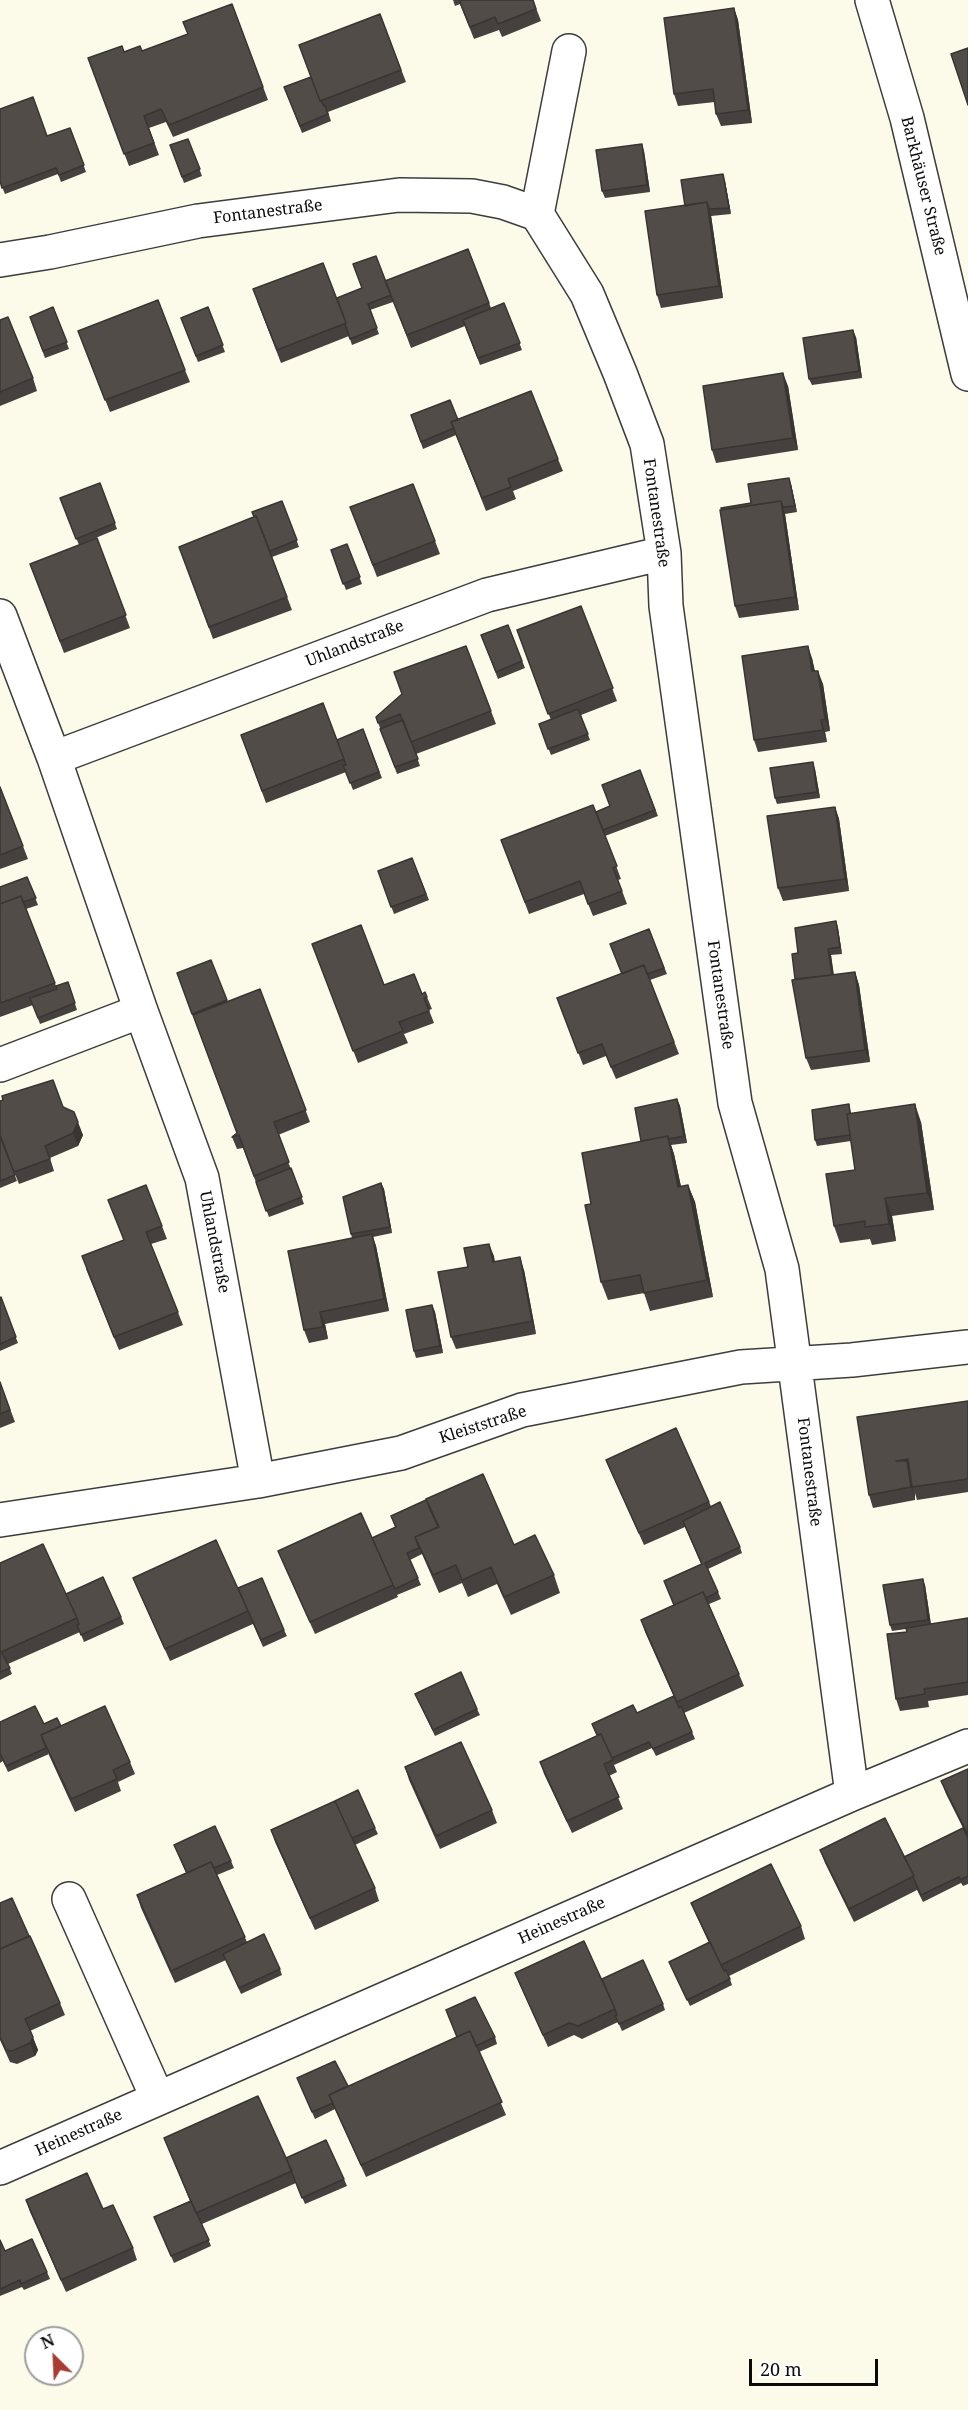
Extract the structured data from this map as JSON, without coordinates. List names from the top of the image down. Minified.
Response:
{"streets":{"street":["Barkhäuser Straße","Fontanestraße","Uhlandstraße","Kleiststraße","Heinestraße"]},"crossings":[["Fontanestraße","Uhlandstraße"],["Fontanestraße","Kleiststraße"],["Fontanestraße","Heinestraße"],["Uhlandstraße","Kleiststraße"]],"scale_bar":"20 m","north":"top left"}
